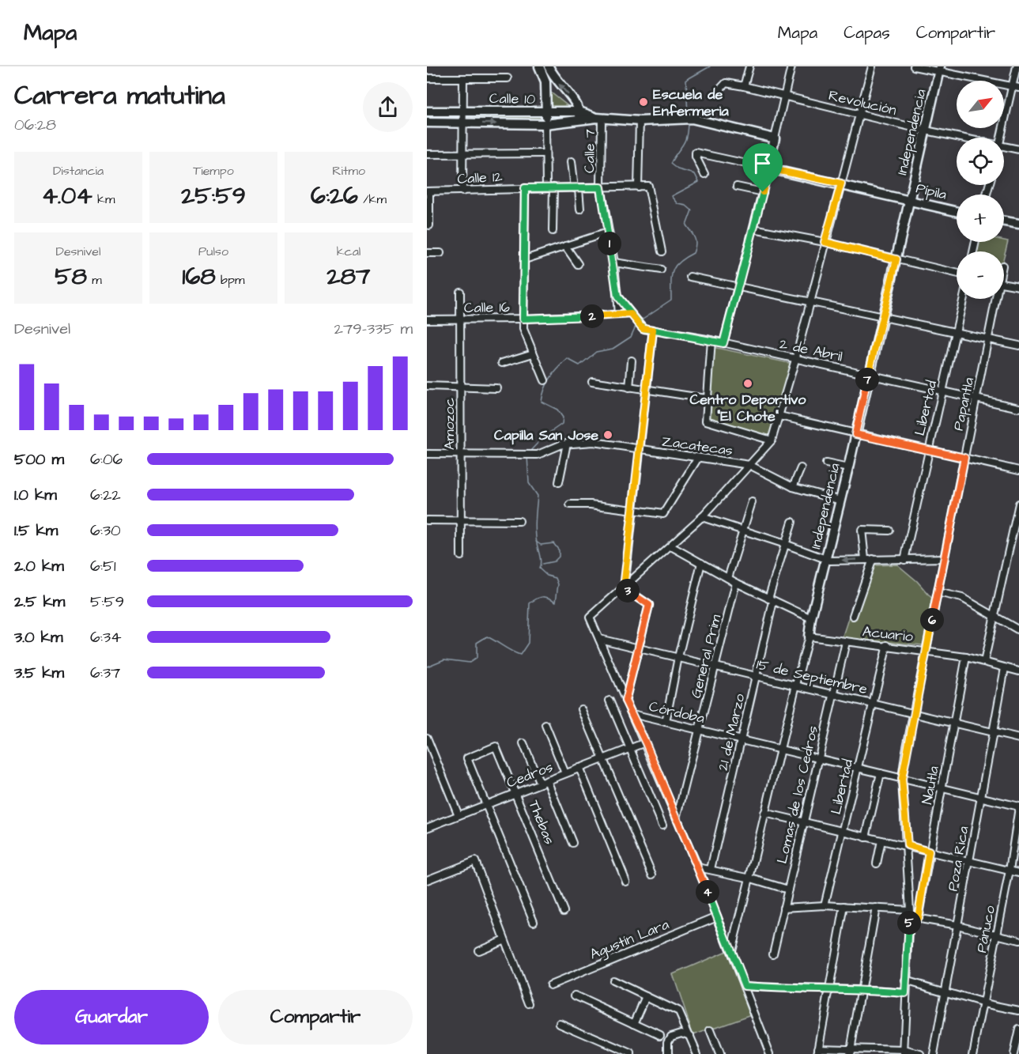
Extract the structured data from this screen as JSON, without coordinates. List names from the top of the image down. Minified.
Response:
{"streets":{"main road":["Calle 10","Independencia","Pípila"],"street":["Revolución","Calle 7","Calle 12","Calle 16","2 de Abril","Papantla","Libertad","Amozoc","Zacatecas","Acuario","General Prim","15 de Septiembre","Córdoba","21 de Marzo","Cedros","Nautla","Lomas de los Cedros","Thebas","Poza Rica","Pánuco","Agustín Lara"]},"crossings":[["Calle 10","Calle 7"],["Revolución","Independencia"],["Independencia","Pípila"],["Independencia","2 de Abril"],["Independencia","Zacatecas"],["Independencia","Acuario"],["Independencia","15 de Septiembre"],["Independencia","Córdoba"],["Calle 7","Calle 12"],["Calle 7","Calle 16"],["Calle 16","Amozoc"],["2 de Abril","Papantla"],["2 de Abril","Libertad"],["Papantla","Acuario"],["Papantla","15 de Septiembre"],["Papantla","Córdoba"],["Libertad","Acuario"],["Libertad","15 de Septiembre"],["Libertad","Córdoba"],["Amozoc","Zacatecas"],["Acuario","Nautla"],["Acuario","Lomas de los Cedros"],["Acuario","Poza Rica"],["General Prim","15 de Septiembre"],["General Prim","Córdoba"],["15 de Septiembre","21 de Marzo"],["15 de Septiembre","Nautla"],["15 de Septiembre","Lomas de los Cedros"],["15 de Septiembre","Poza Rica"],["Córdoba","21 de Marzo"],["Córdoba","Nautla"],["Córdoba","Lomas de los Cedros"],["Córdoba","Poza Rica"],["Córdoba","Pánuco"],["Cedros","Thebas"]],"places":["Escuela de Enfermeria","Centro Deportivo \"El Chote\"","Capilla San Jose"],"north":"top right","page":{"header":"Mapa","nav":["Mapa","Capas","Compartir"],"heading":["Carrera matutina","06:28"],"map_buttons":["+","−"],"stats":[["Distancia","4.04 km"],["Tiempo","25:59"],["Ritmo","6:26 /km"],["Desnivel","58 m"],["Pulso","168 bpm"],["kcal","287"]],"pins":["1","2","7","3","6","4","5"],"chart":["Desnivel","279–335 m"],"list":[{"name":"500 m","note":"6:06"},{"name":"1.0 km","note":"6:22"},{"name":"1.5 km","note":"6:30"},{"name":"2.0 km","note":"6:51"},{"name":"2.5 km","note":"5:59"},{"name":"3.0 km","note":"6:34"},{"name":"3.5 km","note":"6:37"}],"buttons":["Guardar","Compartir"]}}
